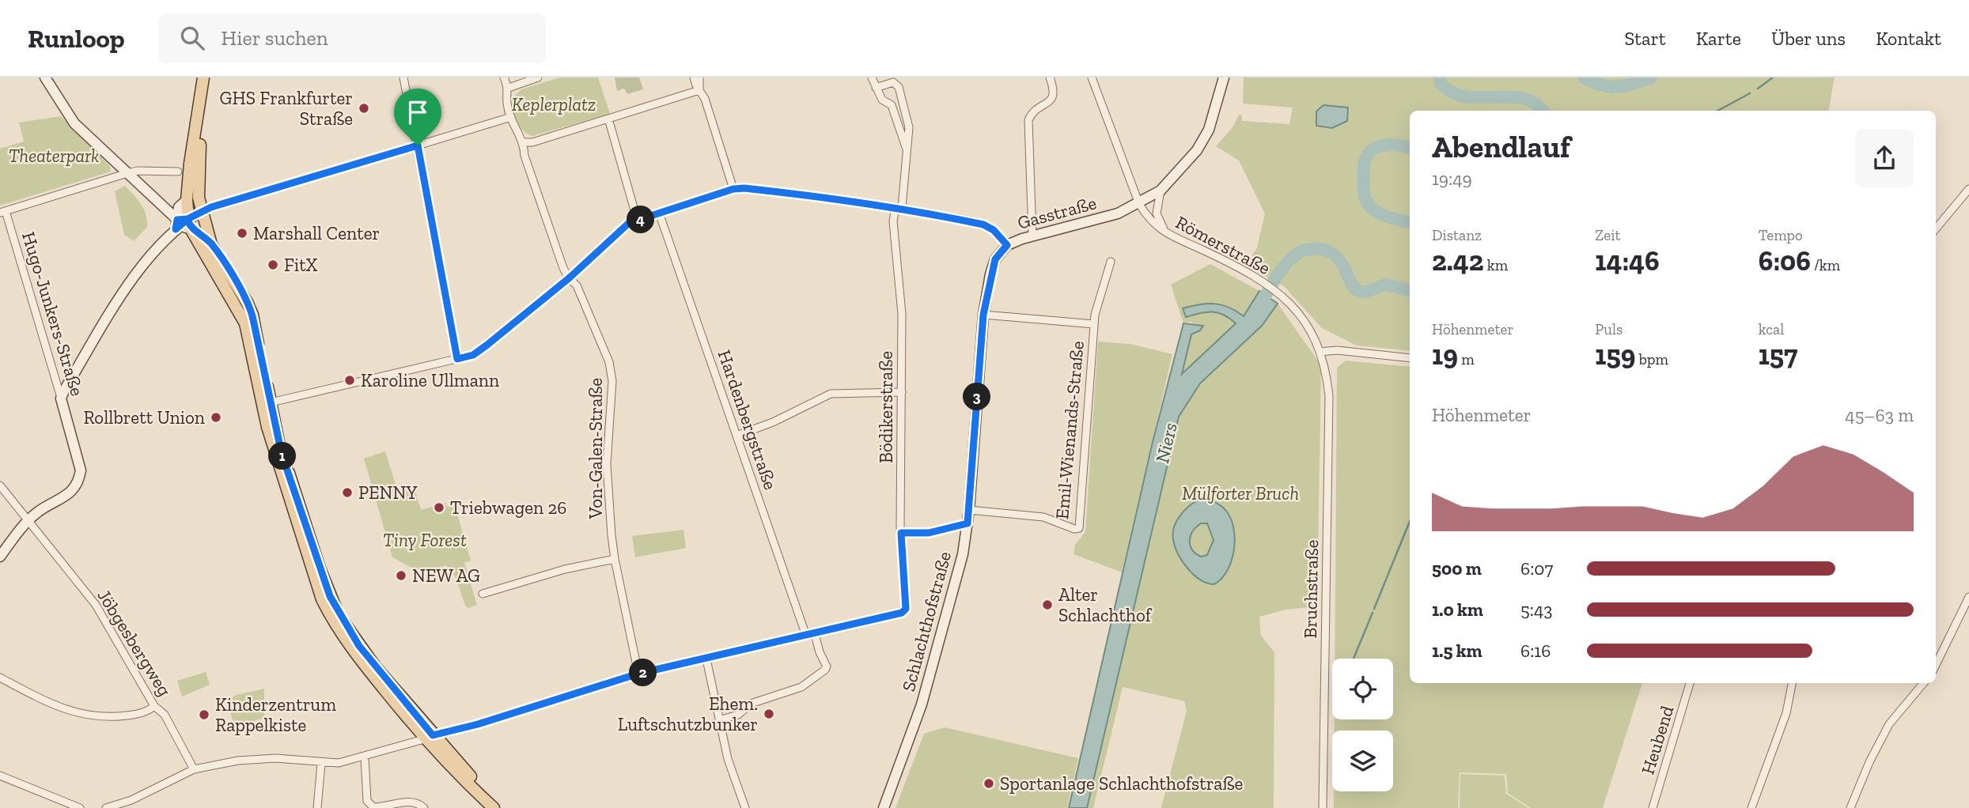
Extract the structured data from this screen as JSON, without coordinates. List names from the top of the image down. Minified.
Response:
{"streets":{"main road":["Gasstraße","Hugo-Junkers-Straße","Schlachthofstraße"],"street":["Römerstraße","Bödikerstraße","Hardenbergstraße","Emil-Wienands-Straße","Von-Galen-Straße","Bruchstraße","Jöbgesbergweg","Heubend"]},"crossings":[["Gasstraße","Römerstraße"],["Gasstraße","Bödikerstraße"],["Gasstraße","Hardenbergstraße"],["Gasstraße","Von-Galen-Straße"],["Gasstraße","Schlachthofstraße"],["Römerstraße","Bruchstraße"],["Hugo-Junkers-Straße","Jöbgesbergweg"],["Emil-Wienands-Straße","Schlachthofstraße"]],"water":["Niers"],"parks":["Keplerplatz","Theaterpark","Mülforter Bruch","Tiny Forest"],"places":["GHS Frankfurter Straße","Marshall Center","FitX","Karoline Ullmann","Rollbrett Union","PENNY","Triebwagen 26","NEW AG","Alter Schlachthof","Ehem. Luftschutzbunker","Kinderzentrum Rappelkiste","Sportanlage Schlachthofstraße"],"page":{"header":"Runloop","search":"Hier suchen","nav":["Start","Karte","Über uns","Kontakt"],"heading":["Abendlauf","19:49"],"stats":[["Distanz","2.42 km"],["Zeit","14:46"],["Tempo","6:06 /km"],["Höhenmeter","19 m"],["Puls","159 bpm"],["kcal","157"]],"pins":["4","3","1","2"],"chart":["Höhenmeter","45–63 m"],"list":[{"name":"500 m","note":"6:07"},{"name":"1.0 km","note":"5:43"},{"name":"1.5 km","note":"6:16"}]}}
